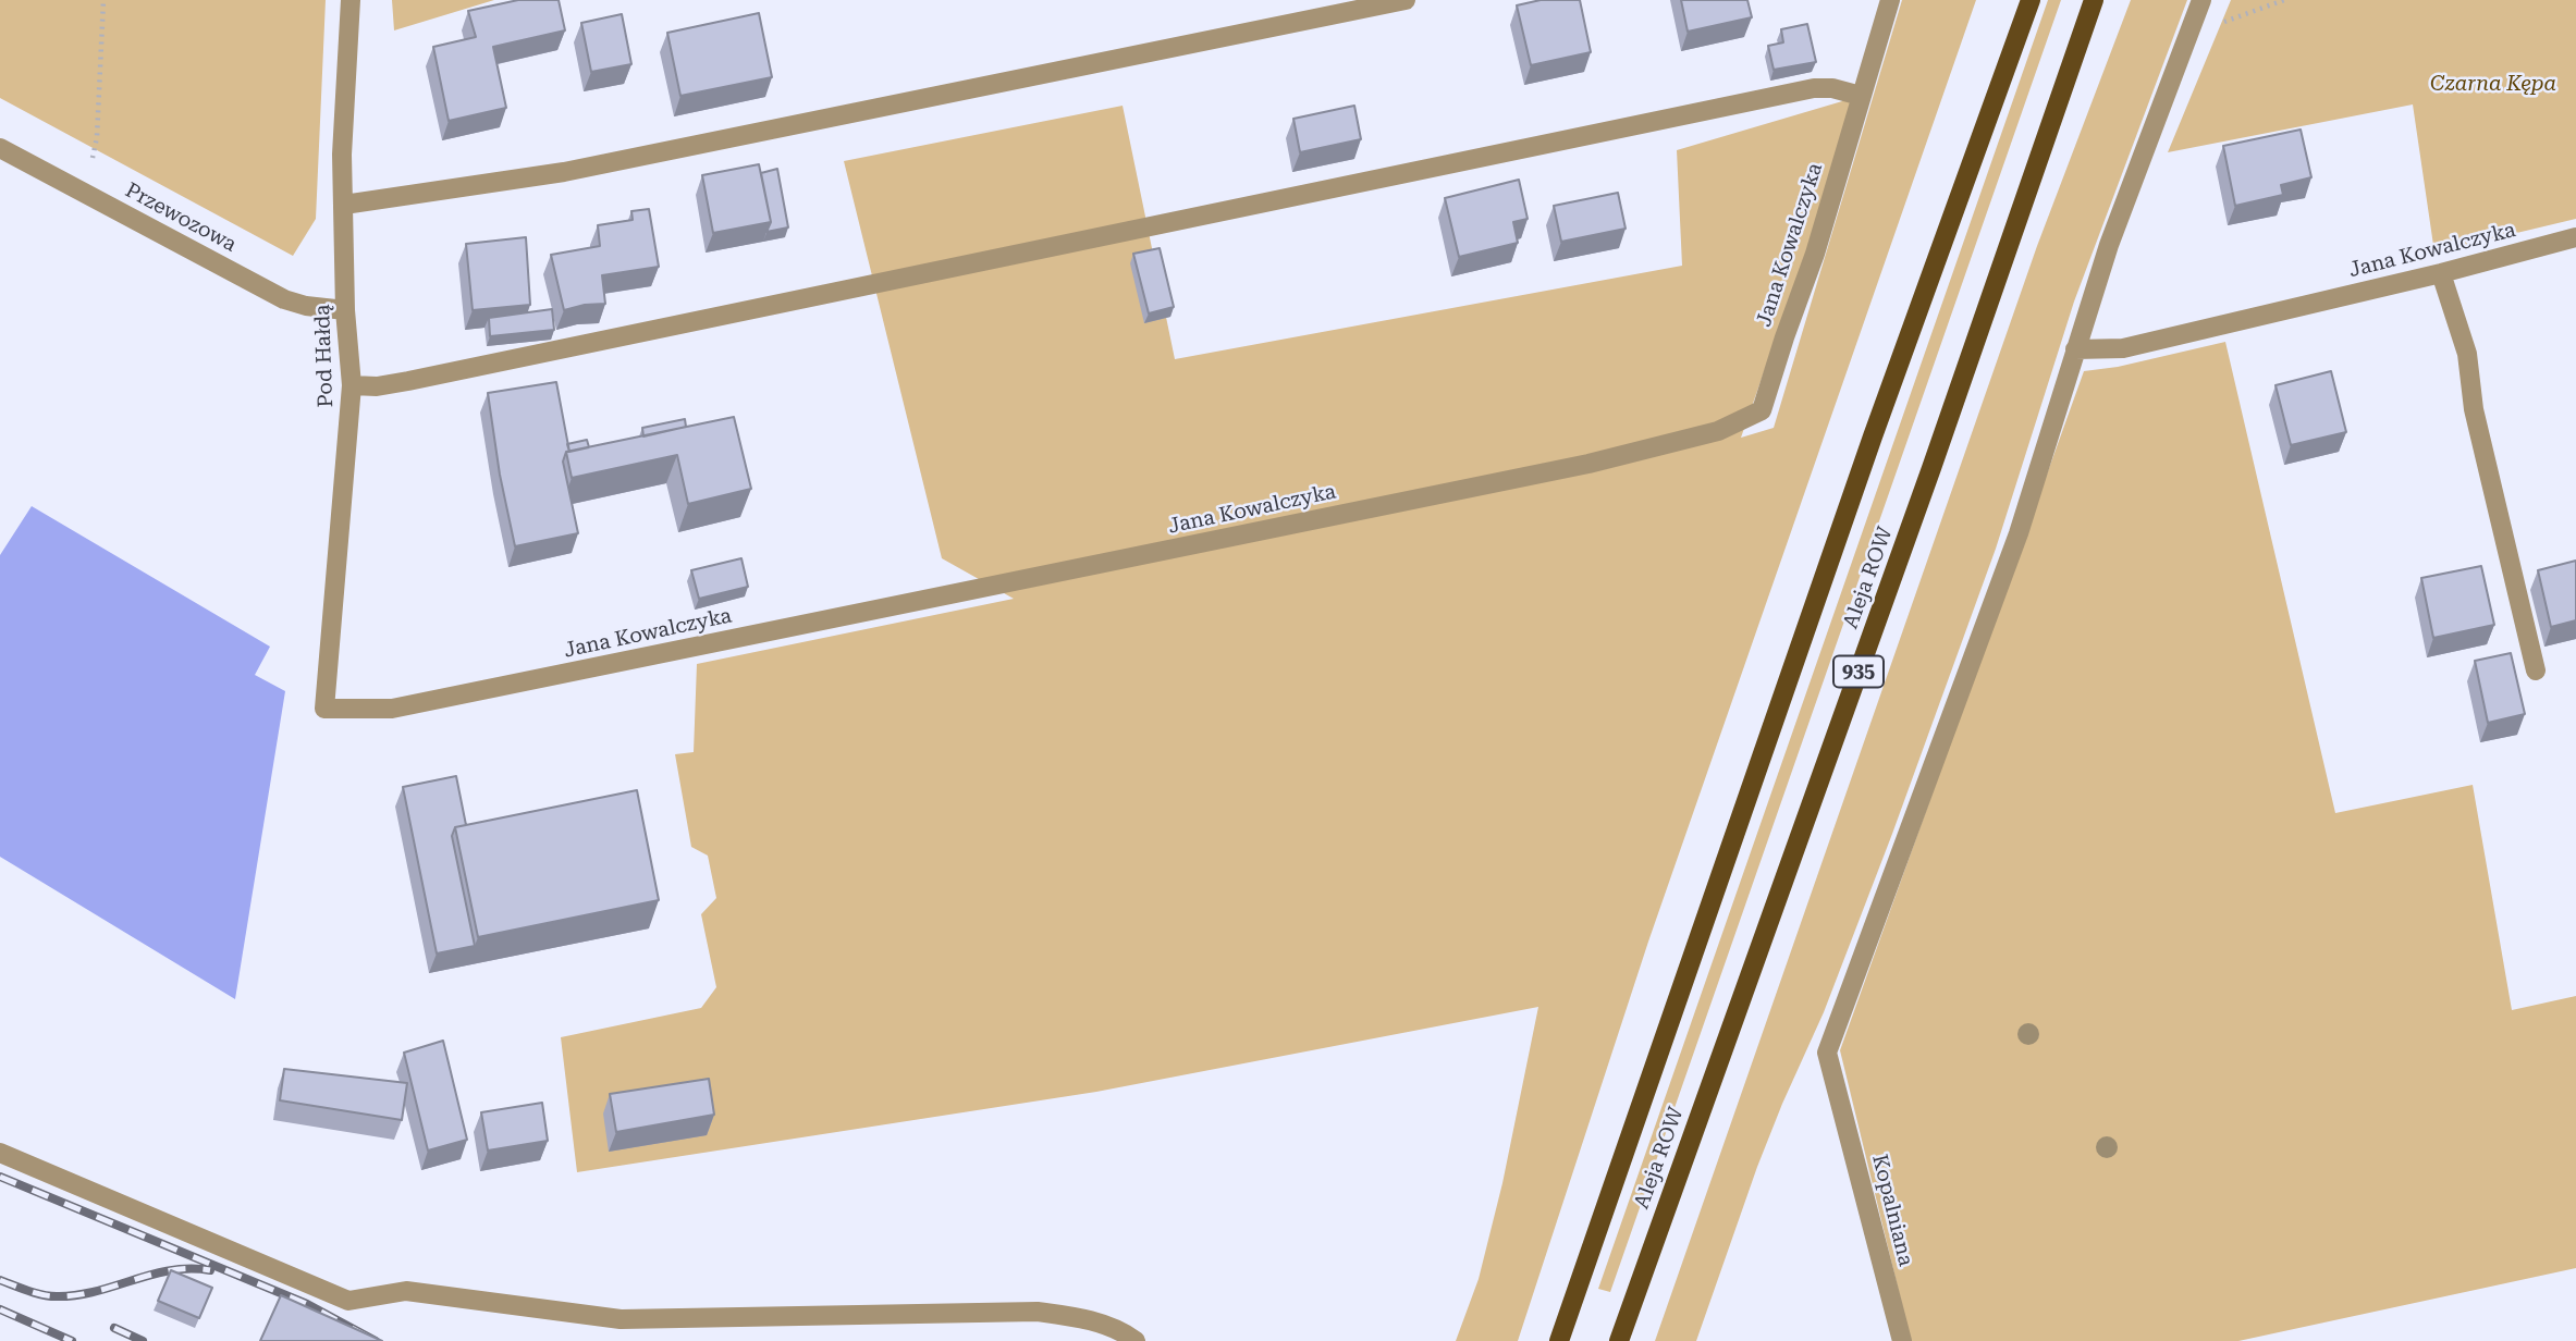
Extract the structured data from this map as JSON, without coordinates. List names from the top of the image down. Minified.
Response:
{"streets":{"main road":["Aleja ROW","935"],"street":["Przewozowa","Jana Kowalczyka","Pod Hałdą","Kopalniana"]},"crossings":[["Przewozowa","Pod Hałdą"],["Jana Kowalczyka","Pod Hałdą"],["Jana Kowalczyka","Kopalniana"]],"parks":["Czarna Kępa"]}
